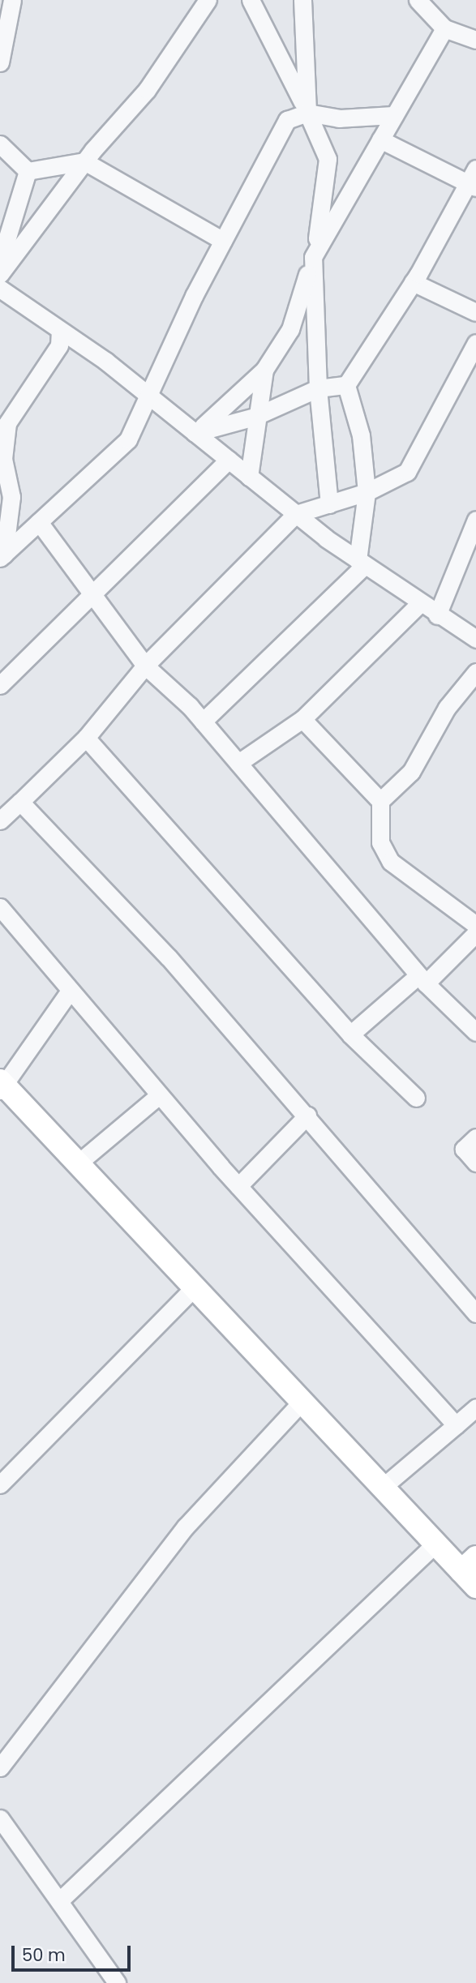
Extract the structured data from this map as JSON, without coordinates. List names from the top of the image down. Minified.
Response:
{"scale_bar":"50 m"}
